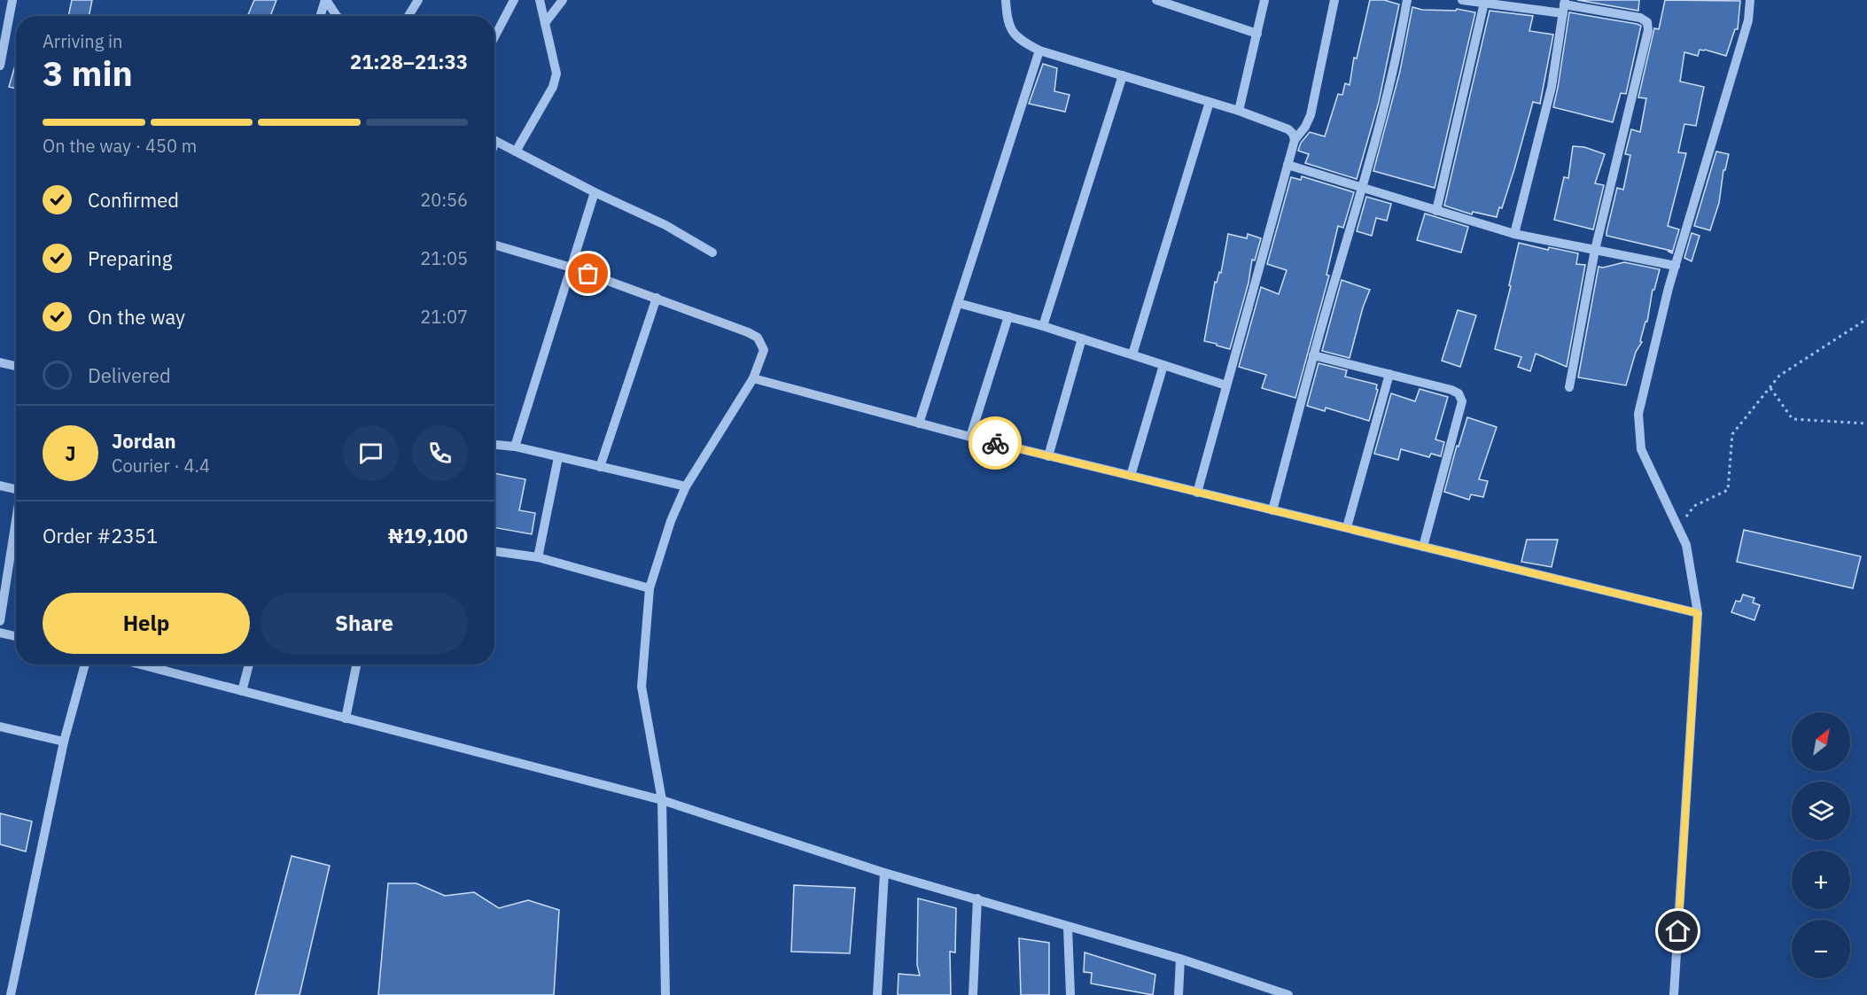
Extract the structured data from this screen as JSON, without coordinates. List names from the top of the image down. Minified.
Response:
{"north":"top right","page":{"heading":["3 min","Arriving in","21:28–21:33"],"panel":["Jordan","Courier · 4.4","Order #2351","₦19,100"],"bar":"On the way · 450 m","list":[["Confirmed","20:56"],["Preparing","21:05"],["On the way","21:07"],"Delivered"],"round":"J","buttons":["Help","Share"],"map_buttons":["+","−"]}}
